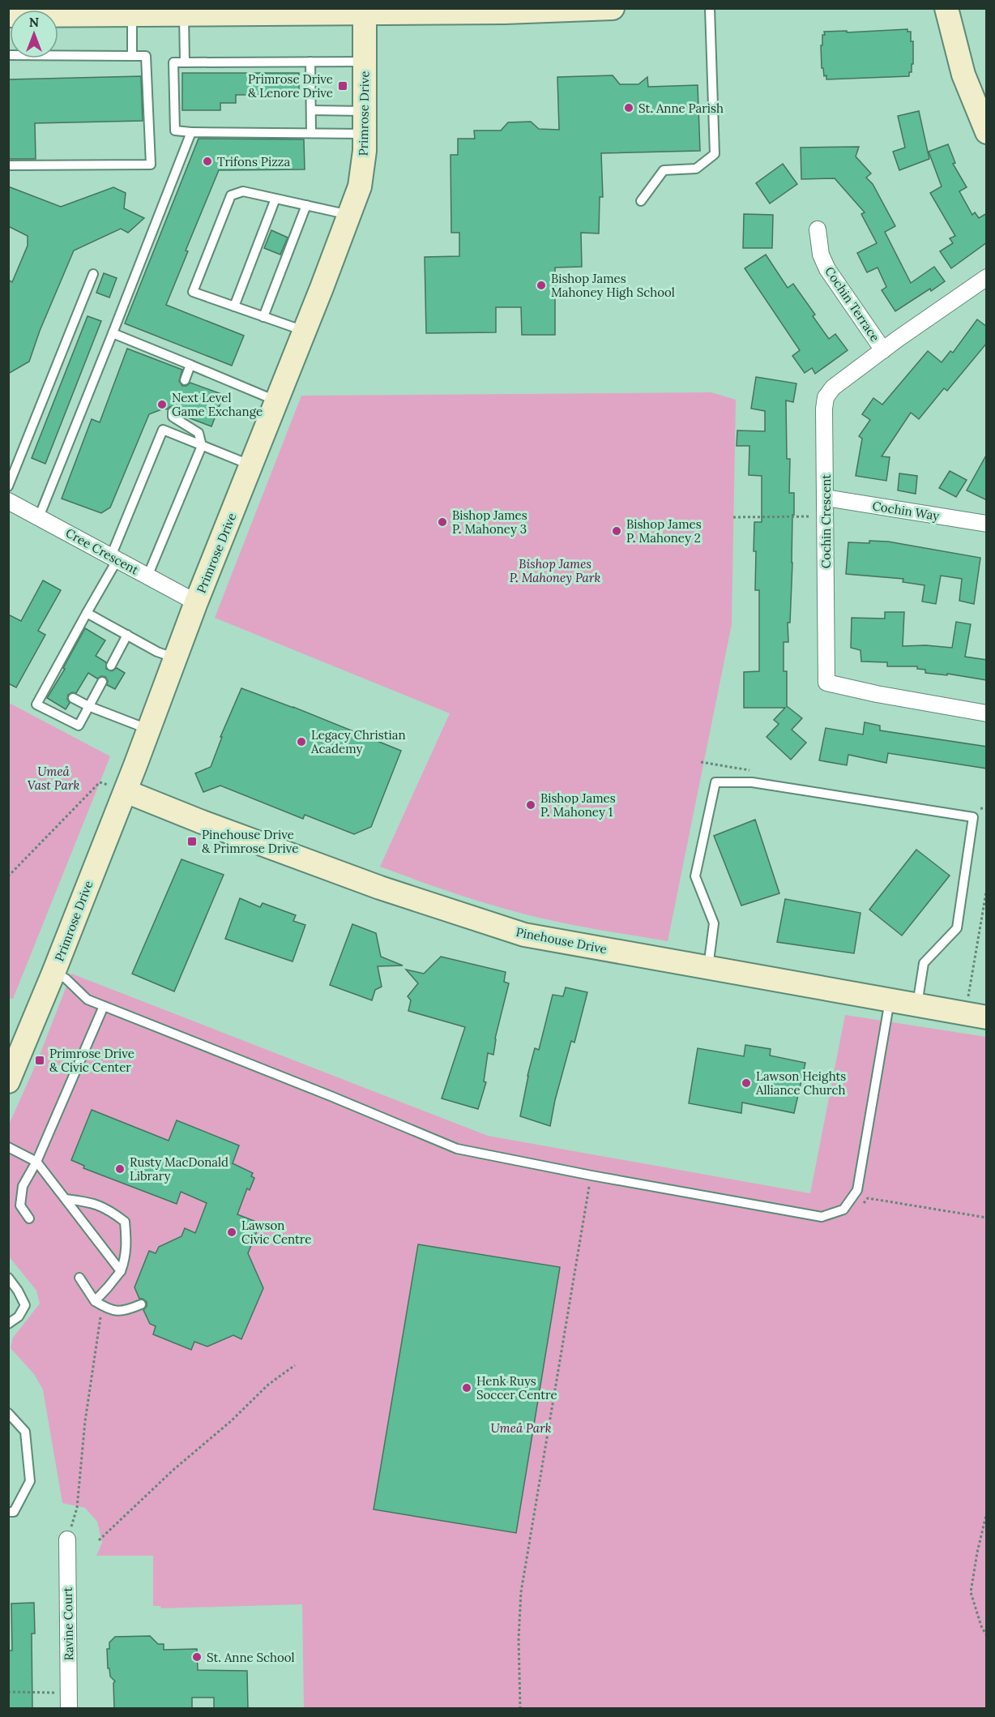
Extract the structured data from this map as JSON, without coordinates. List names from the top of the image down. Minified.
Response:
{"streets":{"street":["Primrose Drive","Cochin Terrace","Cochin Way","Cochin Crescent","Cree Crescent","Pinehouse Drive","Ravine Court"]},"crossings":[["Primrose Drive","Cree Crescent"],["Primrose Drive","Pinehouse Drive"],["Cochin Terrace","Cochin Crescent"],["Cochin Way","Cochin Crescent"]],"parks":["Bishop James P. Mahoney Park","Umeå Vast Park","Umeå Park"],"places":{"transit":["Primrose Drive & Lenore Drive","Pinehouse Drive & Primrose Drive","Primrose Drive & Civic Center"],"other":["St. Anne Parish","Trifons Pizza","Bishop James Mahoney High School","Next Level Game Exchange","Bishop James P. Mahoney 3","Bishop James P. Mahoney 2","Legacy Christian Academy","Bishop James P. Mahoney 1","Lawson Heights Alliance Church","Rusty MacDonald Library","Lawson Civic Centre","Henk Ruys Soccer Centre","St. Anne School"]},"north":"top"}
